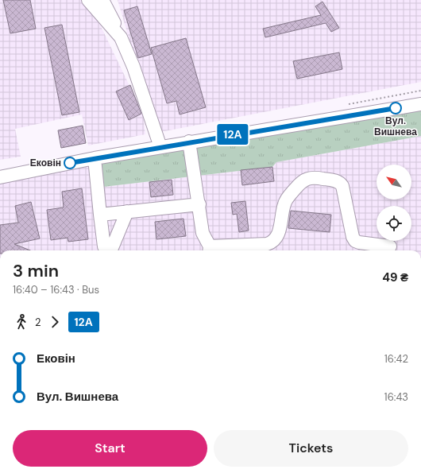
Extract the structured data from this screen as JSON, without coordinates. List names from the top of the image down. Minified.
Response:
{"places":["Вул. Вишнева","Ековін"],"lines":["bus line 12А"],"north":"top left","page":{"on_map":"12А","heading":["3 min","16:40 – 16:43 · Bus","49 ₴"],"legs":["2","12А"],"list":[{"name":"Ековін","value":"16:42"},{"name":"Вул. Вишнева","value":"16:43"}],"buttons":["Start","Tickets"]}}
